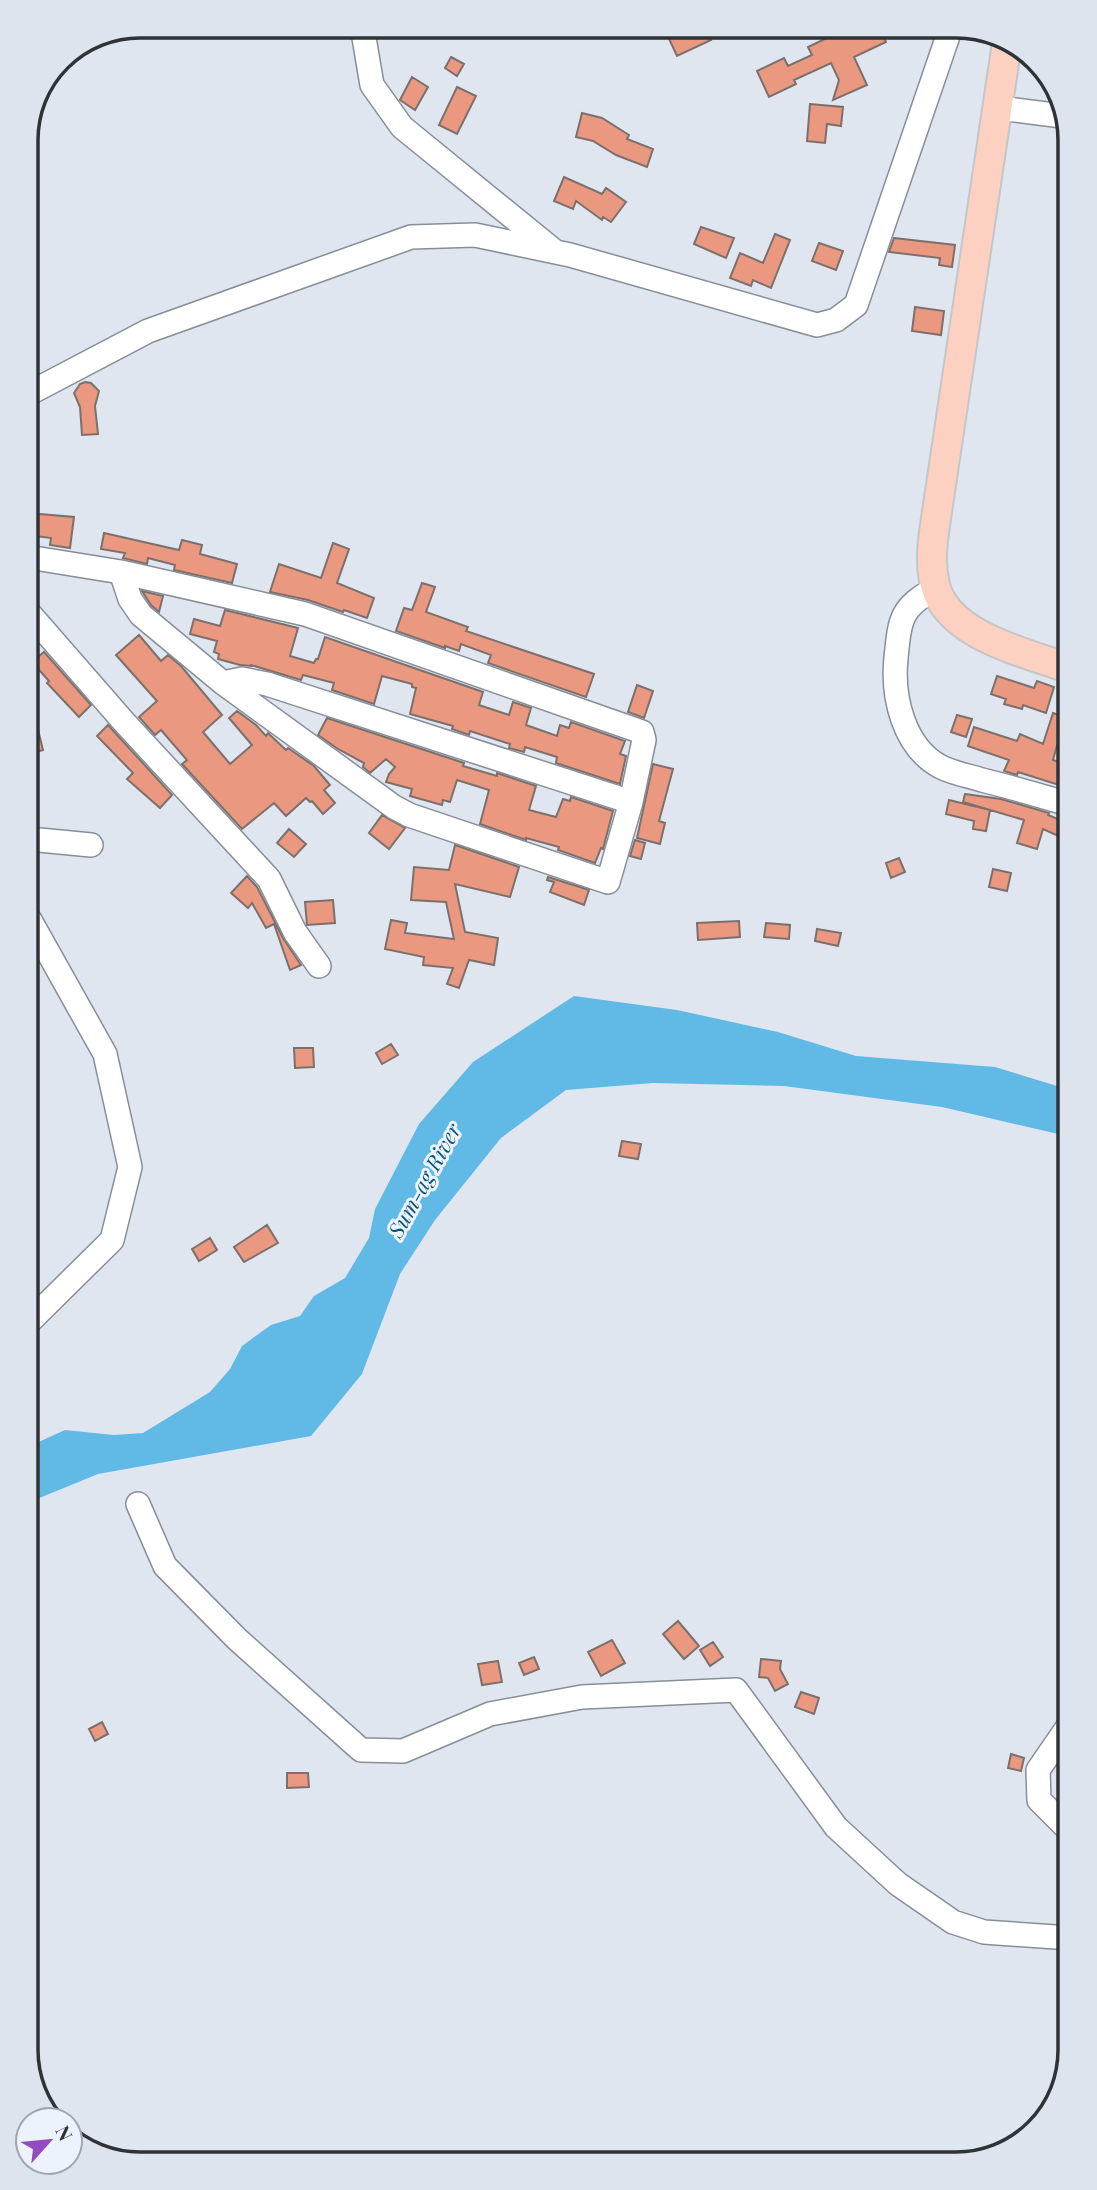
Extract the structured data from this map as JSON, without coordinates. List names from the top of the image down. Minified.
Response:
{"water":["Sum-ag River"],"north":"top right"}
